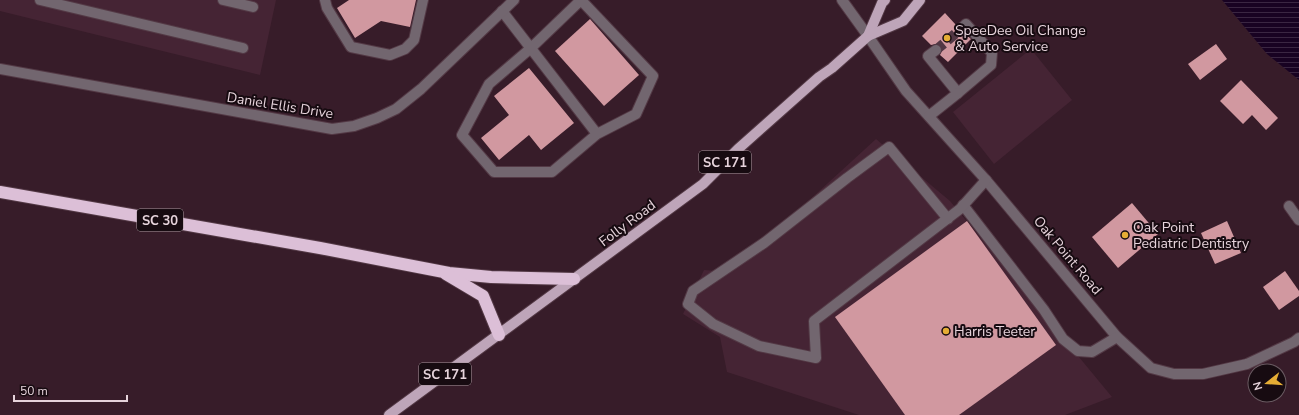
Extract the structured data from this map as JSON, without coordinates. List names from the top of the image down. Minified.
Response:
{"streets":{"highway":["SC 30"],"main road":["SC 171","Folly Road"],"street":["Daniel Ellis Drive","Oak Point Road"]},"crossings":[["SC 30","Folly Road"],["Folly Road","Oak Point Road"]],"places":["SpeeDee Oil Change & Auto Service","Oak Point Pediatric Dentistry","Harris Teeter"],"scale_bar":"50 m","north":"left"}
